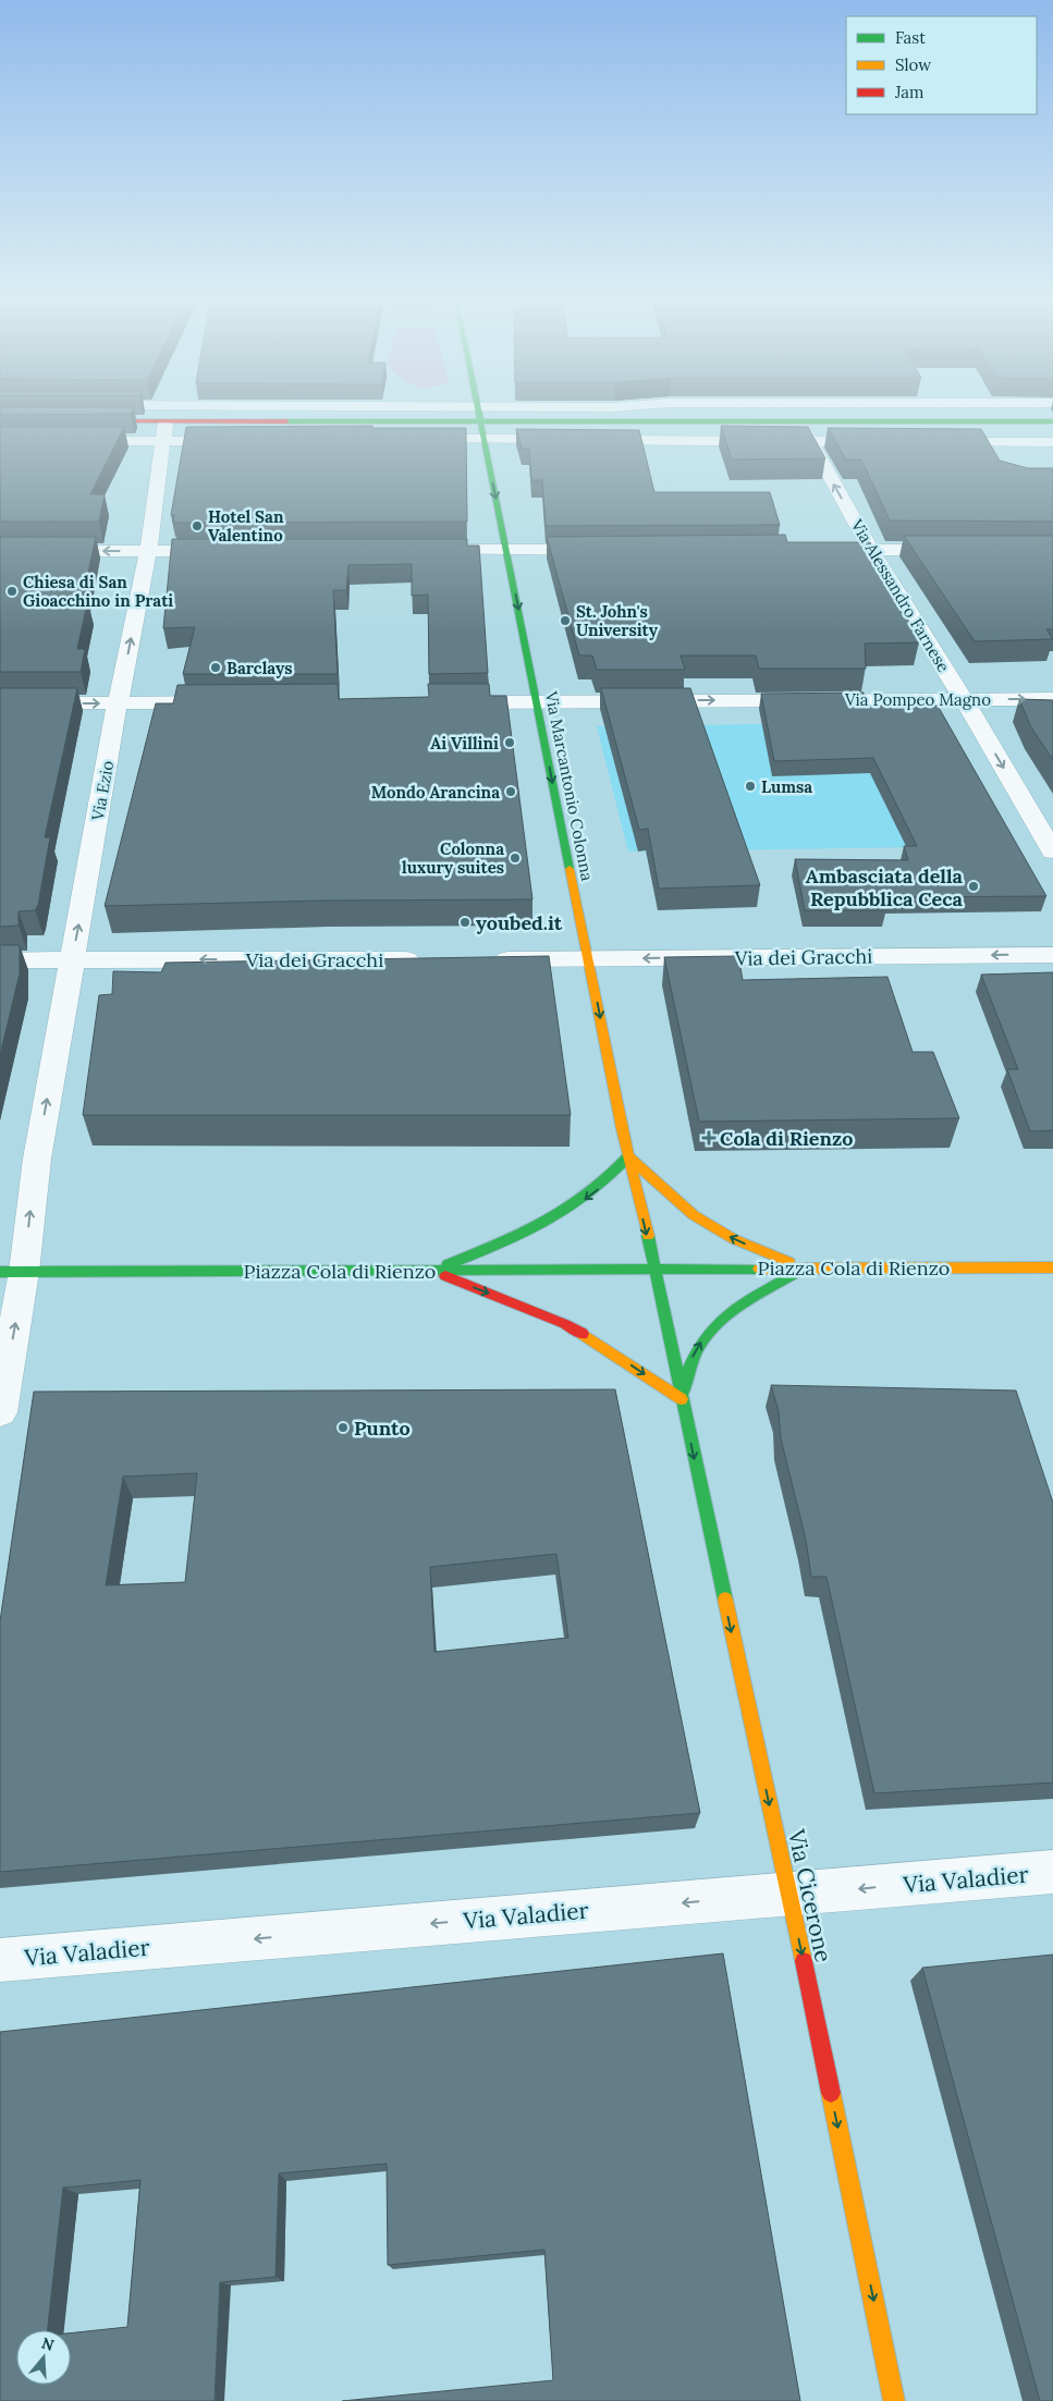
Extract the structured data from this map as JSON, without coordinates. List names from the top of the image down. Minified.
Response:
{"streets":{"street":["Via Alessandro Farnese","Via Pompeo Magno","Via Marcantonio Colonna","Via Ezio","Via dei Gracchi","Piazza Cola di Rienzo","Via Valadier","Via Cicerone"]},"crossings":[["Via Alessandro Farnese","Via Pompeo Magno"],["Via Pompeo Magno","Via Marcantonio Colonna"],["Via Marcantonio Colonna","Via dei Gracchi"],["Via Ezio","Via dei Gracchi"],["Via Ezio","Piazza Cola di Rienzo"],["Via Valadier","Via Cicerone"]],"one_way":["Via Marcantonio Colonna","Via Ezio","Via dei Gracchi","Via Valadier","Via Cicerone"],"places":{"other":["Hotel San Valentino","Chiesa di San Gioacchino in Prati","St. John's University","Barclays","Ai Villini","Lumsa","Mondo Arancina","Colonna luxury suites","Ambasciata della Repubblica Ceca","youbed.it","Punto"],"health":["Cola di Rienzo"]},"legend":["Fast","Slow","Jam"],"north":"top"}
